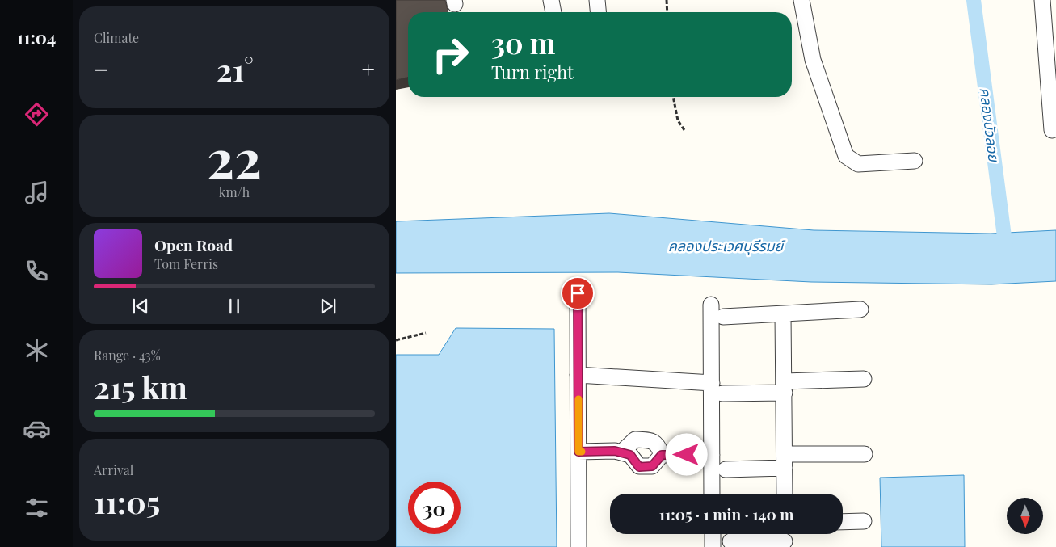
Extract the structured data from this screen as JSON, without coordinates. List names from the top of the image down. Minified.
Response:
{"water":["คลองบัวลอย","คลองประเวศบุรีรมย์"],"north":"bottom","page":{"tabs":"11:04","tile":["Climate",["22","km/h"],["Range · 43%","215 km"],["Arrival","11:05"]],"turn":["30 m","Turn right"],"heat":["−","21°","+"],"song":["Open Road","Tom Ferris"],"limit":"30","trip":"11:05 · 1 min · 140 m"}}
